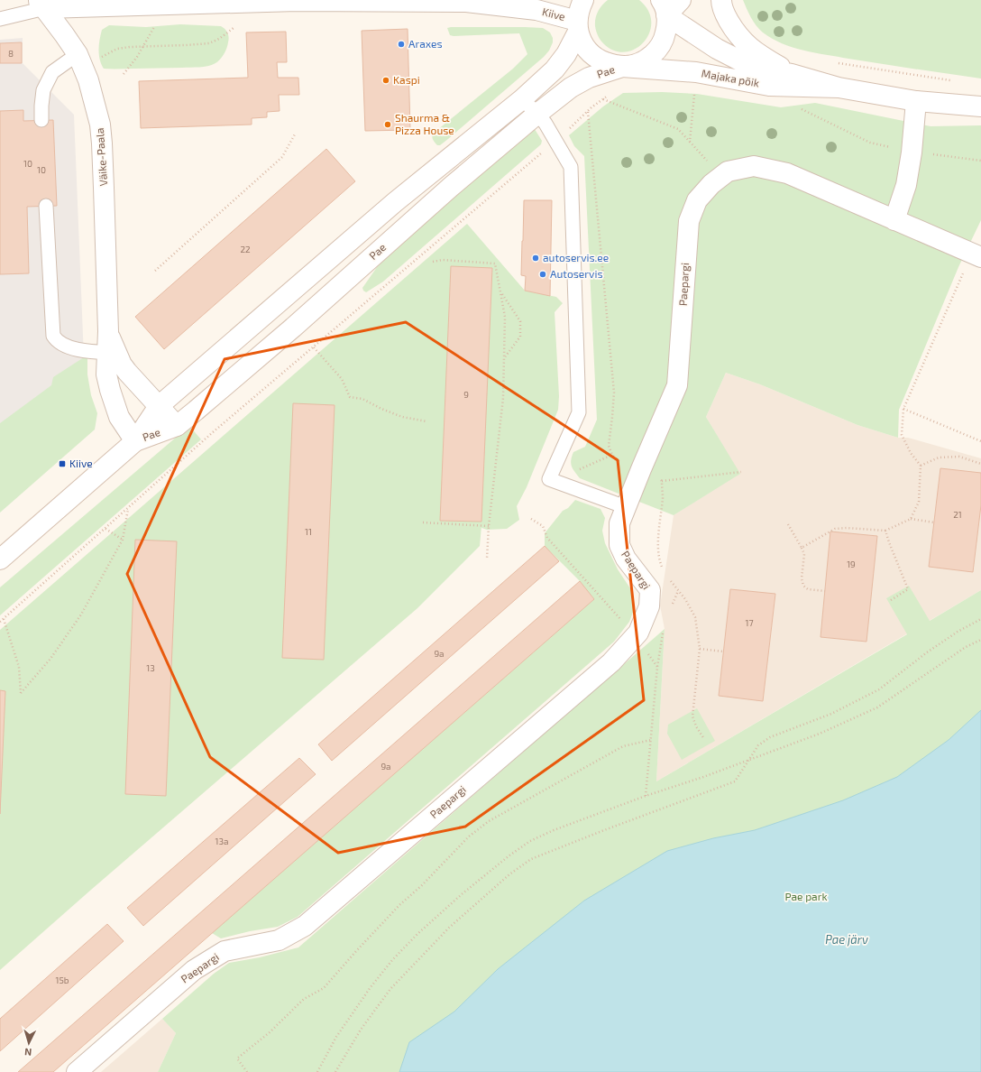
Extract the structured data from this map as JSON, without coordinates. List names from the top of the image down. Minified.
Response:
{"streets":{"street":["Kiive","Pae","Majaka põik","Väike-Paala","Paepargi"]},"crossings":[["Kiive","Pae"],["Kiive","Väike-Paala"],["Pae","Majaka põik"],["Pae","Väike-Paala"]],"water":["Pae järv"],"parks":["Pae park"],"places":{"other":["Araxes","Kaspi","Shaurma & Pizza House","autoservis.ee","Autoservis"],"transit":["Kiive"]},"house_numbers":["8","10","10","22","9","21","11","19","17","9a","13","9a","13a","15b"],"north":"bottom"}
